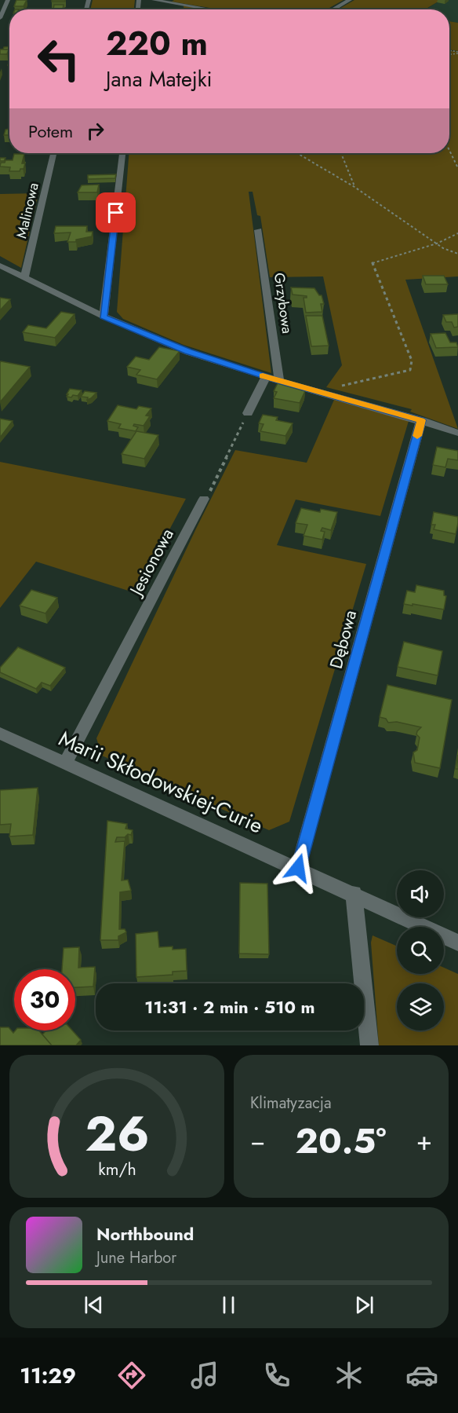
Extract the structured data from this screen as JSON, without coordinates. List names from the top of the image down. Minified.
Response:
{"streets":{"street":["Malinowa","Grzybowa","Jesionowa","Dębowa","Marii Skłodowskiej-Curie"]},"crossings":[["Jesionowa","Marii Skłodowskiej-Curie"],["Dębowa","Marii Skłodowskiej-Curie"]],"page":{"turn":["220 m","Jana Matejki"],"then":"Potem","limit":"30","trip":"11:31 · 2 min · 510 m","tile":"Klimatyzacja","heat":["−","20.5°","+"],"song":["Northbound","June Harbor"],"tabs":"11:29","gauge":["26","km/h"]}}
